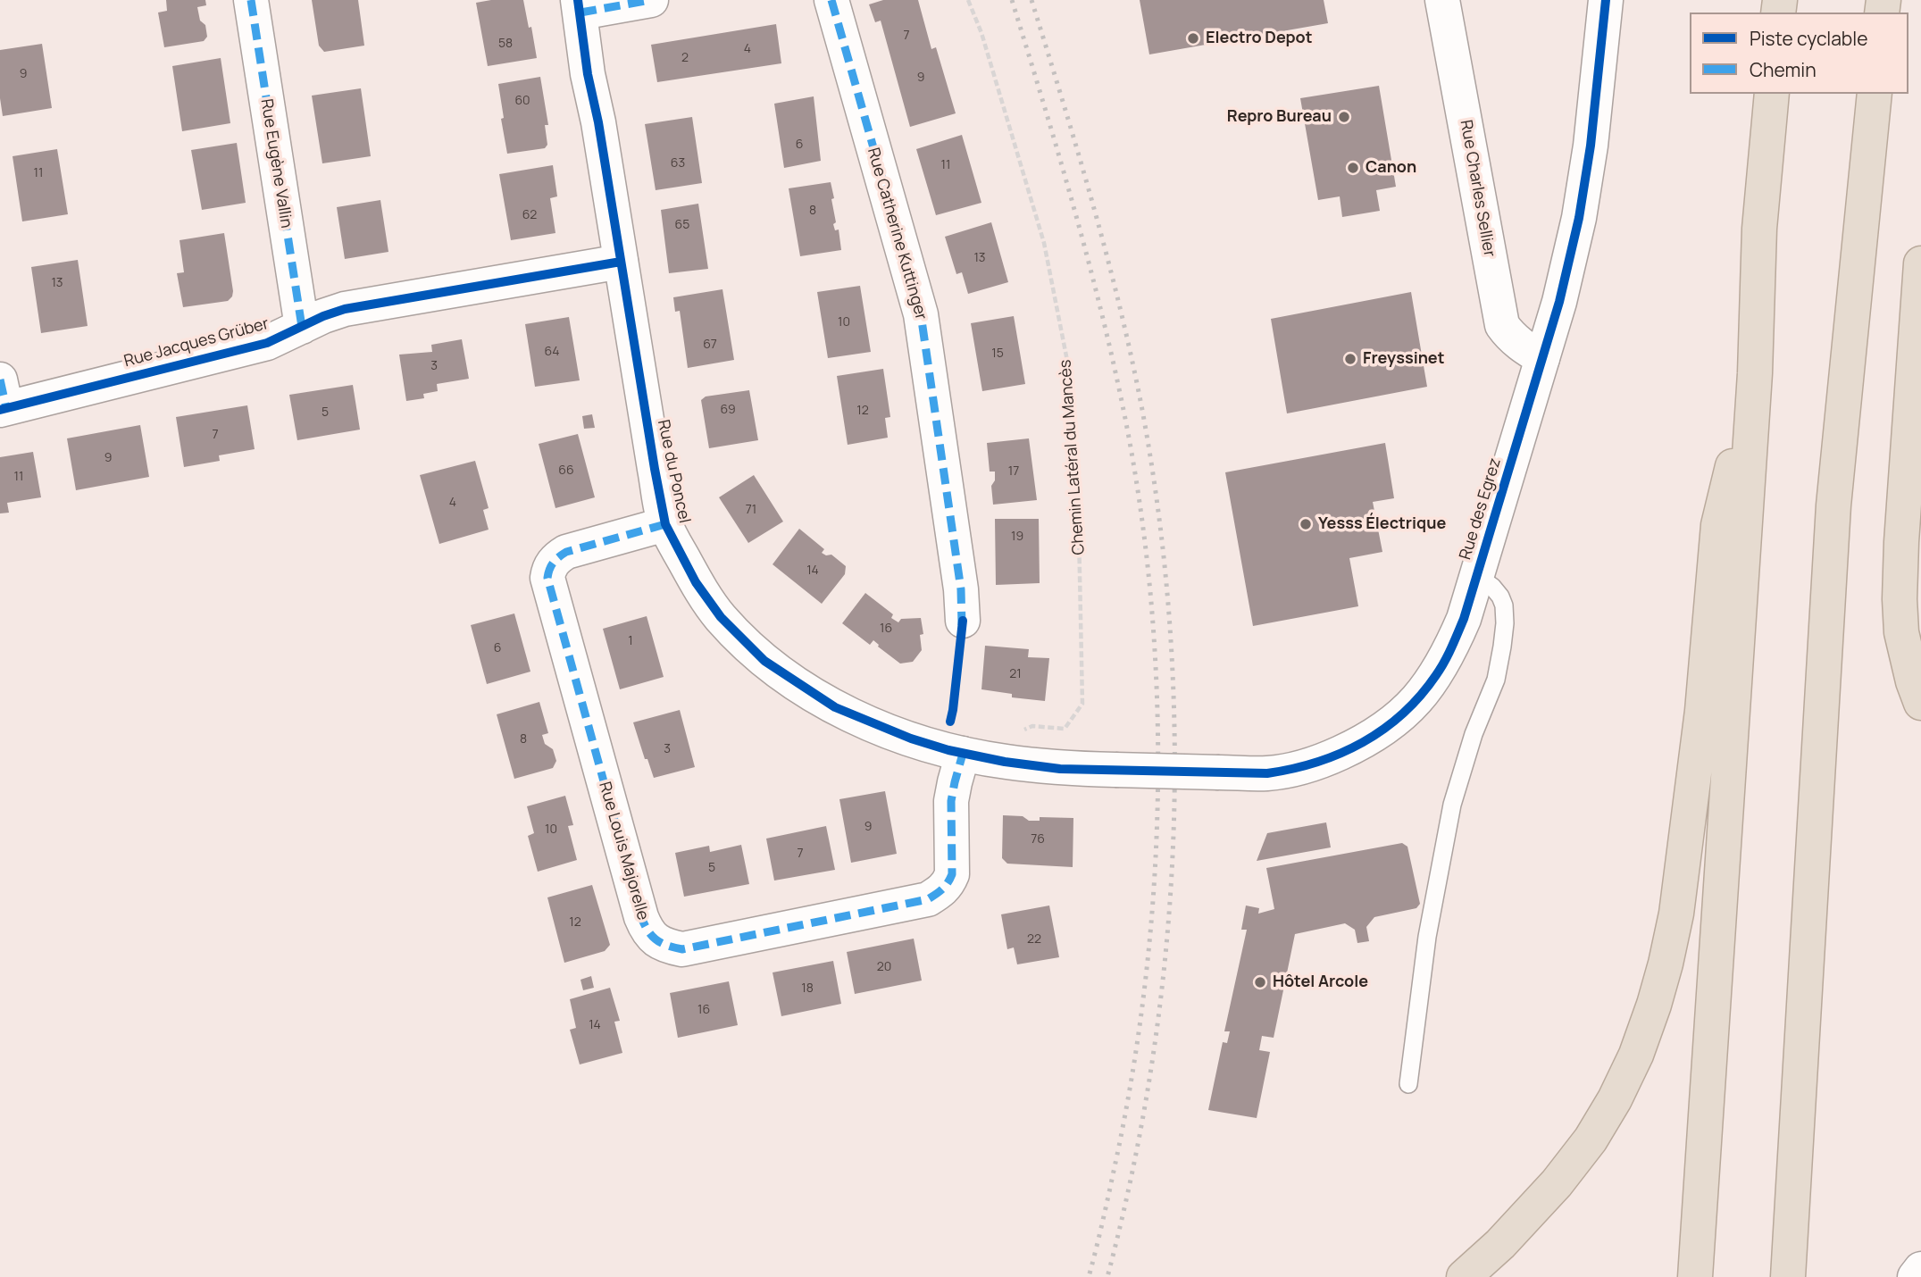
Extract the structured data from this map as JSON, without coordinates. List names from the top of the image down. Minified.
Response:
{"streets":{"street":["Rue Eugène Vallin","Rue Charles Sellier","Rue Catherine Kuttinger","Rue Jacques Grüber","Rue du Poncel","Rue des Egrez","Rue Louis Majorelle"],"path":["Chemin Latéral du Mancès"]},"crossings":[["Rue Eugène Vallin","Rue Jacques Grüber"],["Rue Charles Sellier","Rue des Egrez"],["Rue Jacques Grüber","Rue du Poncel"],["Rue du Poncel","Rue des Egrez"],["Rue du Poncel","Rue Louis Majorelle"]],"places":["Electro Depot","Repro Bureau","Canon","Freyssinet","Yesss Électrique","Hôtel Arcole"],"house_numbers":["7","58","4","2","9","9","60","6","63","11","11","8","62","65","13","13","10","67","64","15","3","69","12","5","7","9","66","17","11","4","71","19","14","16","1","6","21","8","3","9","10","76","7","5","12","22","20","18","16","14"],"legend":["Piste cyclable","Chemin"]}
